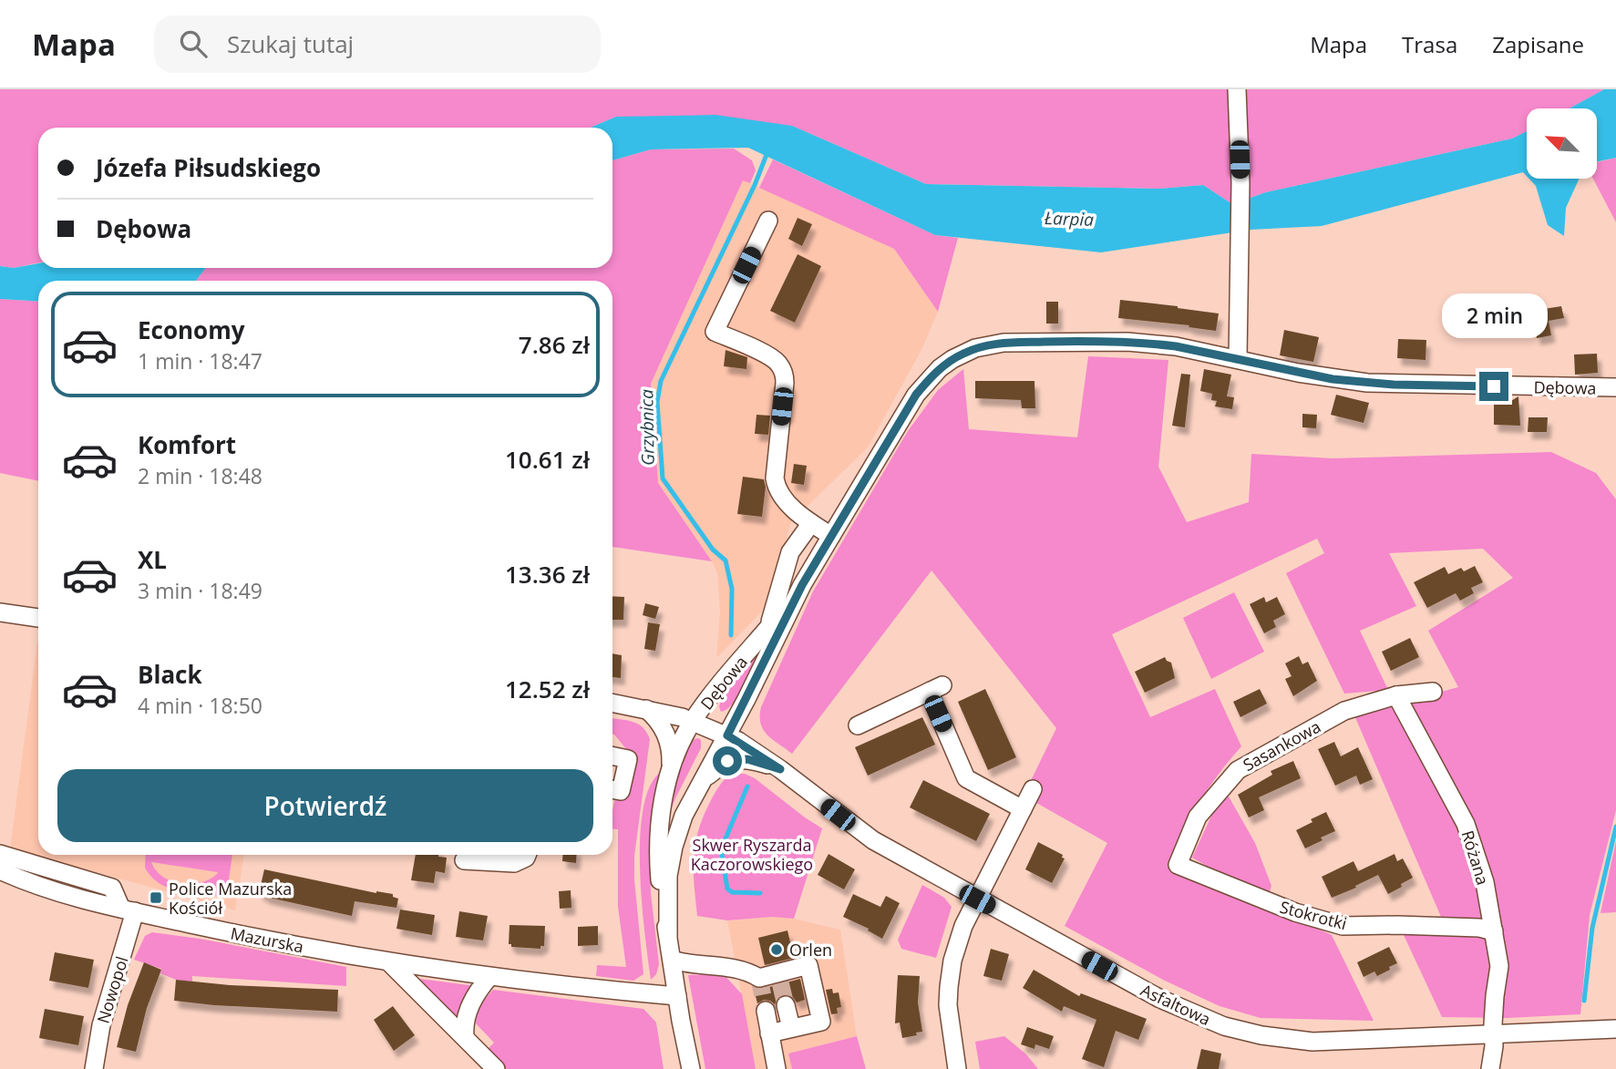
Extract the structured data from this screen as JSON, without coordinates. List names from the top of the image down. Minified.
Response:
{"streets":{"street":["Dębowa","Sasankowa","Różana","Stokrotki","Mazurska","Nowopol","Asfaltowa"]},"crossings":[["Dębowa","Asfaltowa"],["Sasankowa","Różana"],["Sasankowa","Stokrotki"],["Różana","Stokrotki"],["Różana","Asfaltowa"],["Mazurska","Nowopol"]],"water":["Łarpia","Grzybnica"],"parks":["Skwer Ryszarda Kaczorowskiego"],"places":{"transit":["Police Mazurska Kościół"],"other":["Orlen"]},"north":"top left","page":{"header":"Mapa","search":"Szukaj tutaj","nav":["Mapa","Trasa","Zapisane"],"banner":["Józefa Piłsudskiego","Dębowa"],"list":[{"name":"Economy","note":"1 min · 18:47","value":"7.86 zł"},{"name":"Komfort","note":"2 min · 18:48","value":"10.61 zł"},{"name":"XL","note":"3 min · 18:49","value":"13.36 zł"},{"name":"Black","note":"4 min · 18:50","value":"12.52 zł"}],"bubble":"2 min","buttons":"Potwierdź"}}
